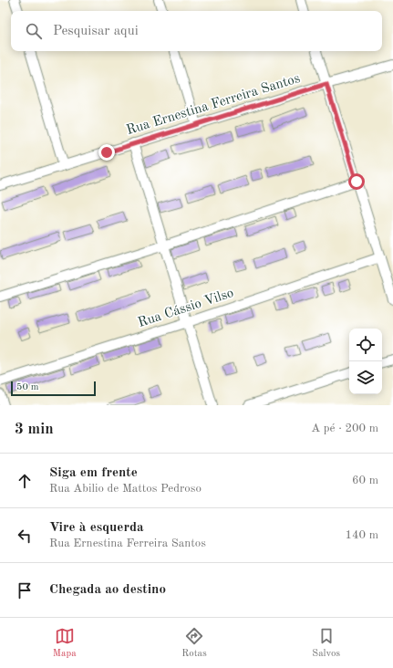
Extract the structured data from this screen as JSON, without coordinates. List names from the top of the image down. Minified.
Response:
{"streets":{"street":["Rua Ernestina Ferreira Santos","Rua Cássio Vilso"]},"scale_bar":"50 m","page":{"search":"Pesquisar aqui","scale":"50 m","heading":["3 min","A pé · 200 m"],"list":[["Siga em frente","Rua Abilio de Mattos Pedroso","60 m"],["Vire à esquerda","Rua Ernestina Ferreira Santos","140 m"],"Chegada ao destino"],"nav":["Mapa","Rotas","Salvos"]}}
